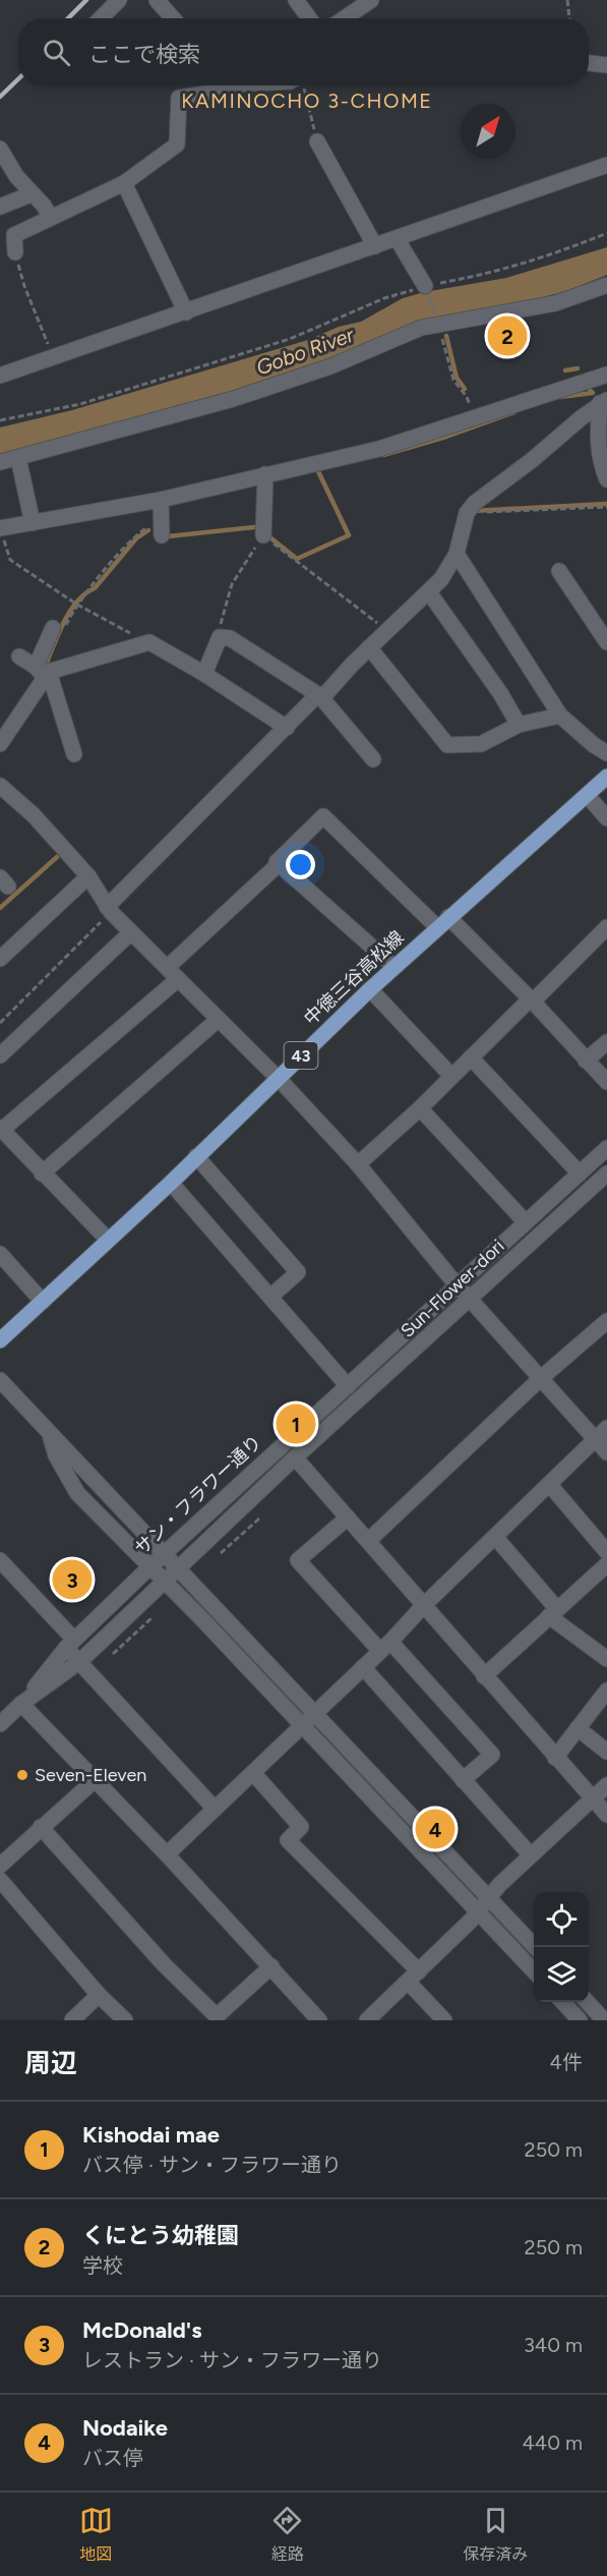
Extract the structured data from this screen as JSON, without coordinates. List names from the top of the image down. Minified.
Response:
{"streets":{"main road":["中徳三谷高松線","43"],"street":["Sun-Flower-dori","サン・フラワー通り"]},"crossings":[["Sun-Flower-dori","サン・フラワー通り"]],"districts":["KAMINOCHO 3-CHOME"],"water":["Gobo River"],"places":["Seven-Eleven"],"north":"top right","page":{"search":"ここで検索","pins":["2","1","3","4"],"heading":["周辺","4件"],"list":[{"mark":"1","name":"Kishodai mae","note":"バス停 · サン・フラワー通り","value":"250 m"},{"mark":"2","name":"くにとう幼稚園","note":"学校","value":"250 m"},{"mark":"3","name":"McDonald's","note":"レストラン · サン・フラワー通り","value":"340 m"},{"mark":"4","name":"Nodaike","note":"バス停","value":"440 m"}],"nav":["地図","経路","保存済み"]}}
